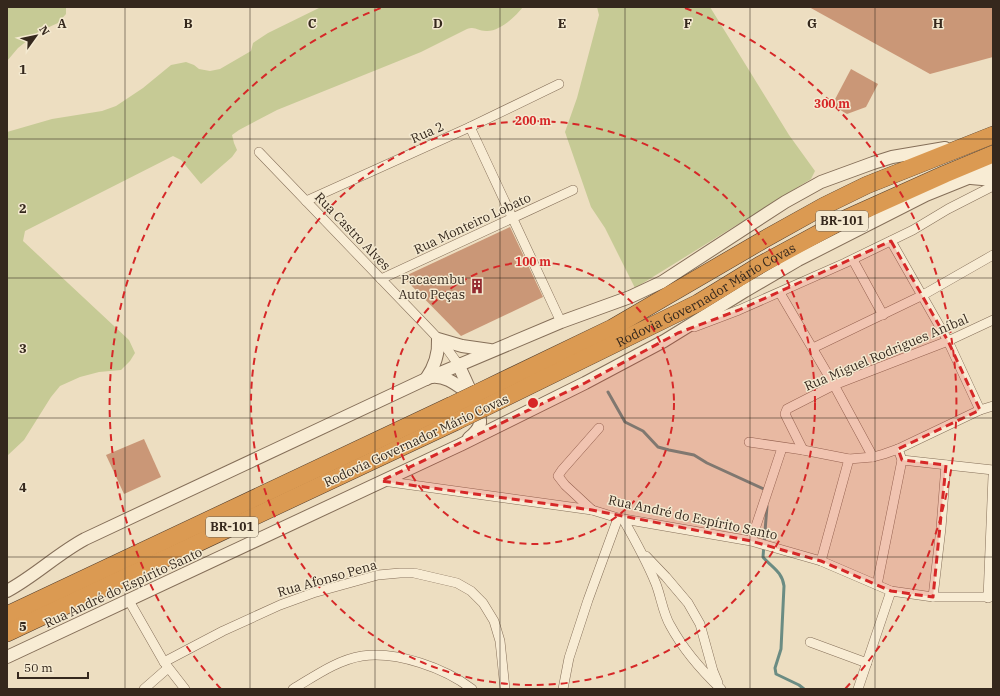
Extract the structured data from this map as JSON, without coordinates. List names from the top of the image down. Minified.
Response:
{"streets":{"highway":["BR-101","Rodovia Governador Mário Covas"],"street":["Rua 2","Rua Monteiro Lobato","Rua Castro Alves","Rua Miguel Rodrigues Aníbal","Rua André do Espírito Santo","Rua Afonso Pena"]},"crossings":[["Rua 2","Rua Castro Alves"],["Rua Monteiro Lobato","Rua Castro Alves"],["Rua Castro Alves","Rodovia Governador Mário Covas"]],"places":{"building":["Pacaembu Auto Peças"]},"scale_bar":"50 m","north":"top right","grid":{"columns":["A","B","C","D","E","F","G","H"],"rows":["1","2","3","4","5"]},"rings":["300 m","200 m","100 m"]}
